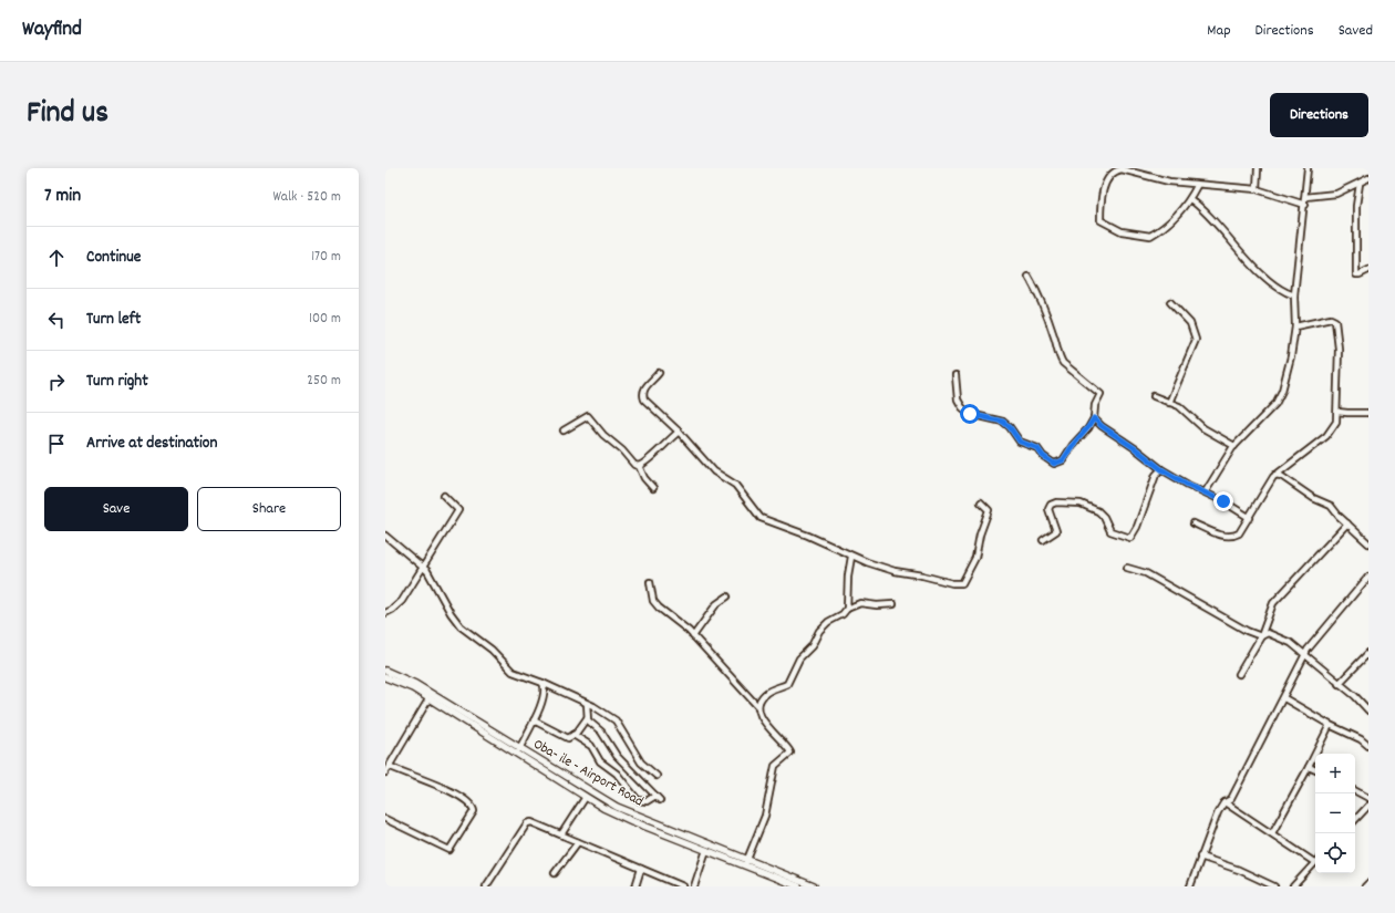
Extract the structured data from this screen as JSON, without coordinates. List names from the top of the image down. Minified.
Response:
{"streets":{"main road":["Oba- ile - Airport Road"]},"page":{"header":"Wayfind","nav":["Map","Directions","Saved"],"title":"Find us","buttons":["Directions",["Save","Share"]],"heading":["7 min","Walk · 520 m"],"list":[["Continue","170 m"],["Turn left","100 m"],["Turn right","250 m"],"Arrive at destination"],"map_buttons":["+","−"]}}
